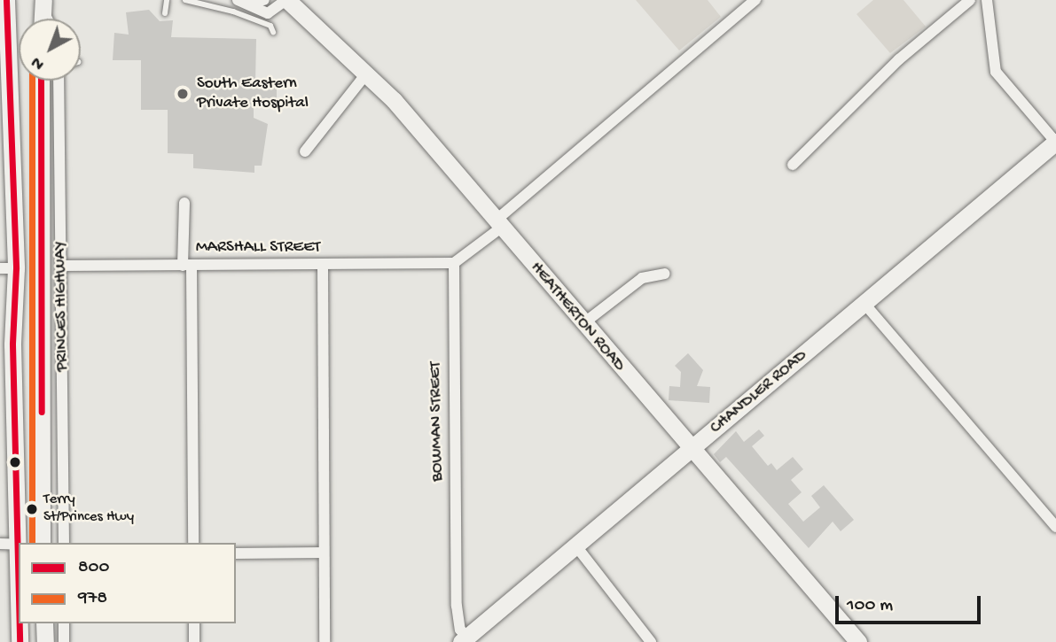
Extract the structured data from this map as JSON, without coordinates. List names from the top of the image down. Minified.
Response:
{"streets":{"main road":["PRINCES HIGHWAY","HEATHERTON ROAD","CHANDLER ROAD"],"street":["MARSHALL STREET","BOWMAN STREET"]},"crossings":[["MARSHALL STREET","PRINCES HIGHWAY"],["MARSHALL STREET","BOWMAN STREET"],["HEATHERTON ROAD","CHANDLER ROAD"],["CHANDLER ROAD","BOWMAN STREET"]],"places":["South Eastern Private Hospital","Terry St/Princes Hwy"],"lines":["transit line 800","transit line 978"],"legend":["800","978"],"scale_bar":"100 m","north":"bottom left"}
